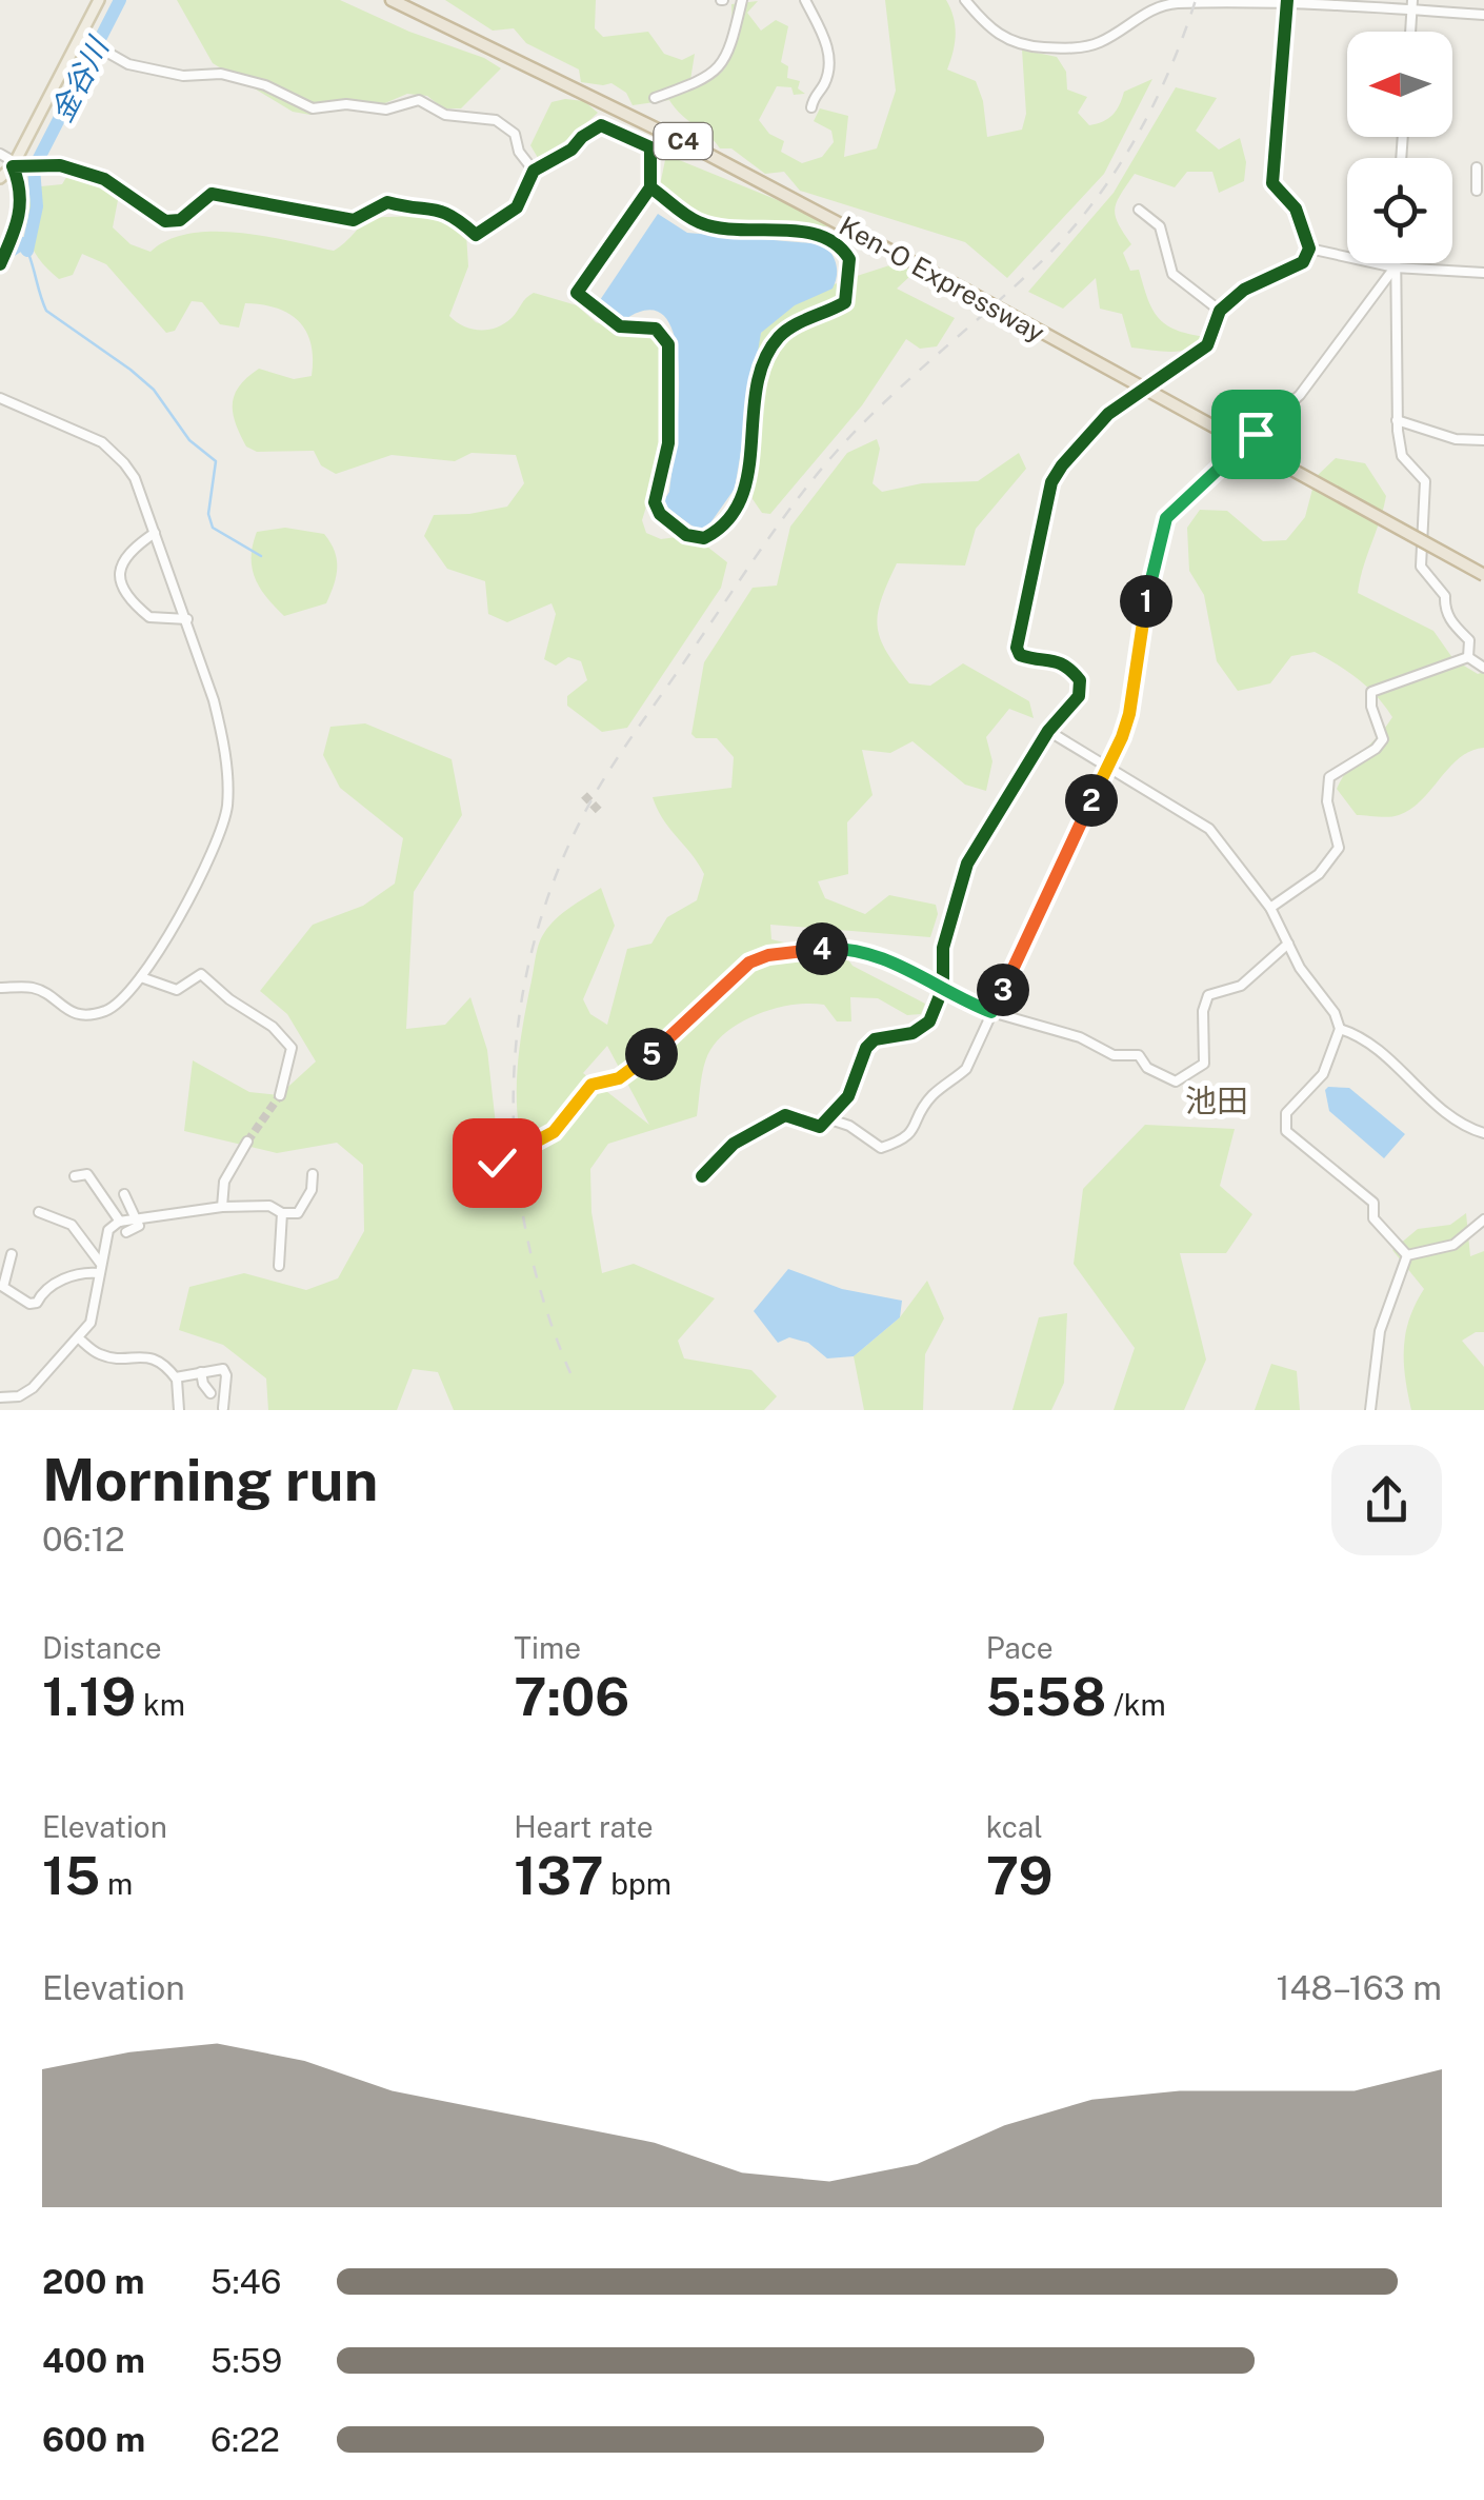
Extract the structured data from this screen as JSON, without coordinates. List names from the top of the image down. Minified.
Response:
{"streets":{"highway":["C4","Ken-O Expressway"]},"districts":["池田"],"water":["金谷川"],"north":"left","page":{"pins":["1","2","4","3","5"],"heading":["Morning run","06:12"],"stats":[["Distance","1.19 km"],["Time","7:06"],["Pace","5:58 /km"],["Elevation","15 m"],["Heart rate","137 bpm"],["kcal","79"]],"chart":["Elevation","148–163 m"],"list":[{"name":"200 m","note":"5:46"},{"name":"400 m","note":"5:59"},{"name":"600 m","note":"6:22"}]}}
